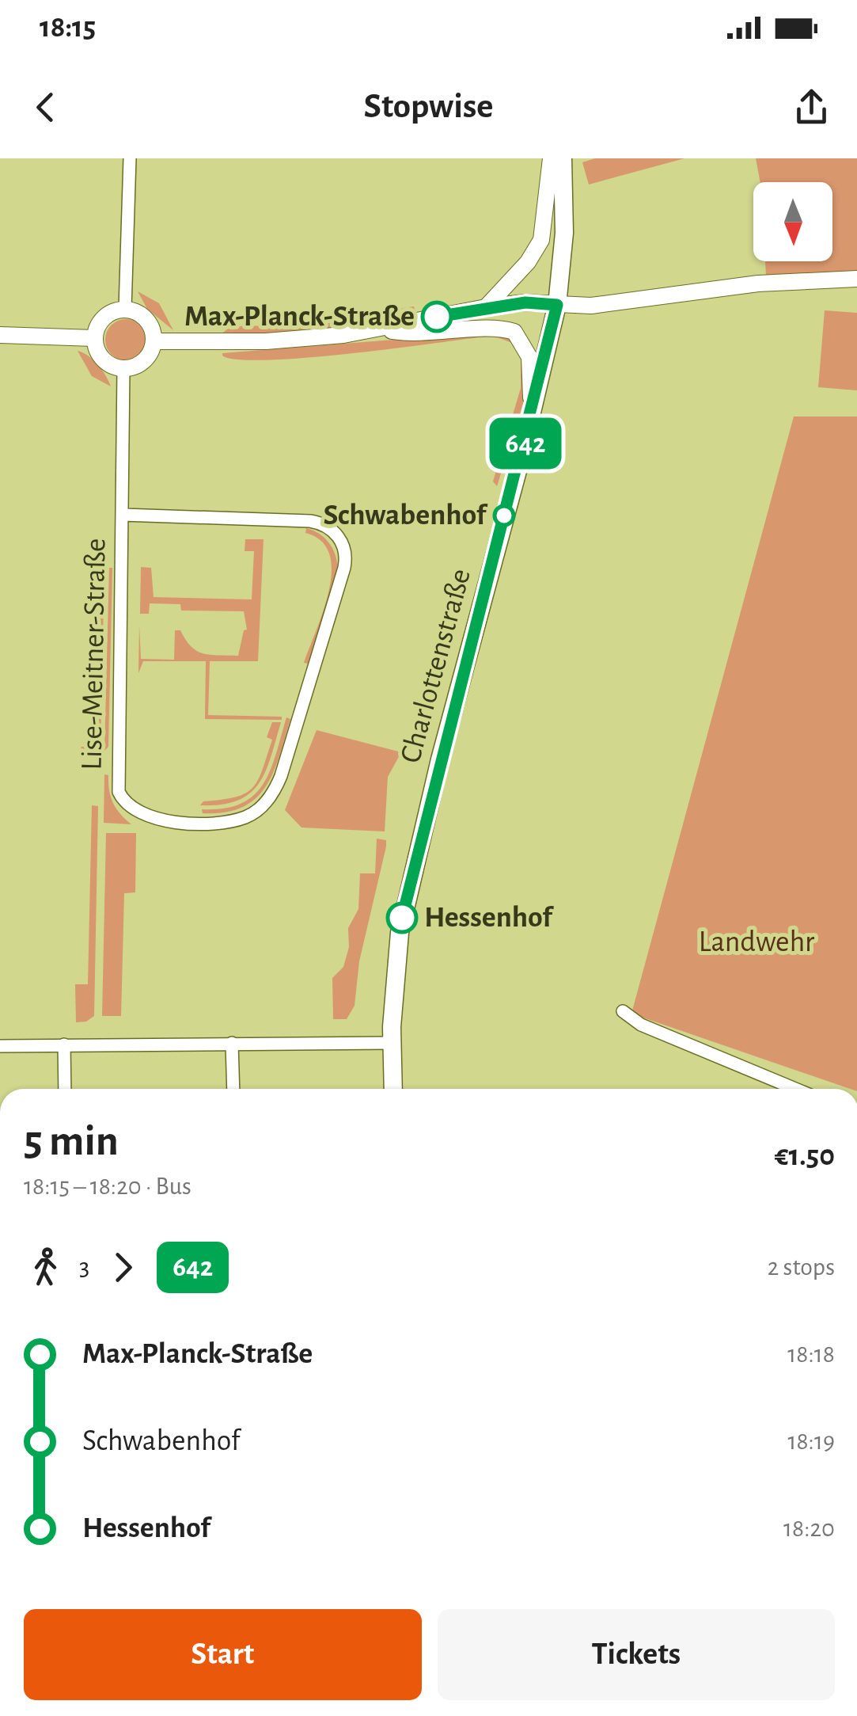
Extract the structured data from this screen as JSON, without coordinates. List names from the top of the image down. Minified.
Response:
{"streets":{"main road":["Charlottenstraße"],"street":["Lise-Meitner-Straße"]},"parks":["Landwehr"],"places":["Max-Planck-Straße","Schwabenhof","Hessenhof"],"lines":["bus line 642"],"north":"bottom","page":{"status":"18:15","header":"Stopwise","on_map":"642","heading":["5 min","18:15 – 18:20 · Bus","€1.50"],"legs":["3","642","2 stops"],"list":[{"name":"Max-Planck-Straße","value":"18:18"},{"name":"Schwabenhof","value":"18:19"},{"name":"Hessenhof","value":"18:20"}],"buttons":["Start","Tickets"]}}
